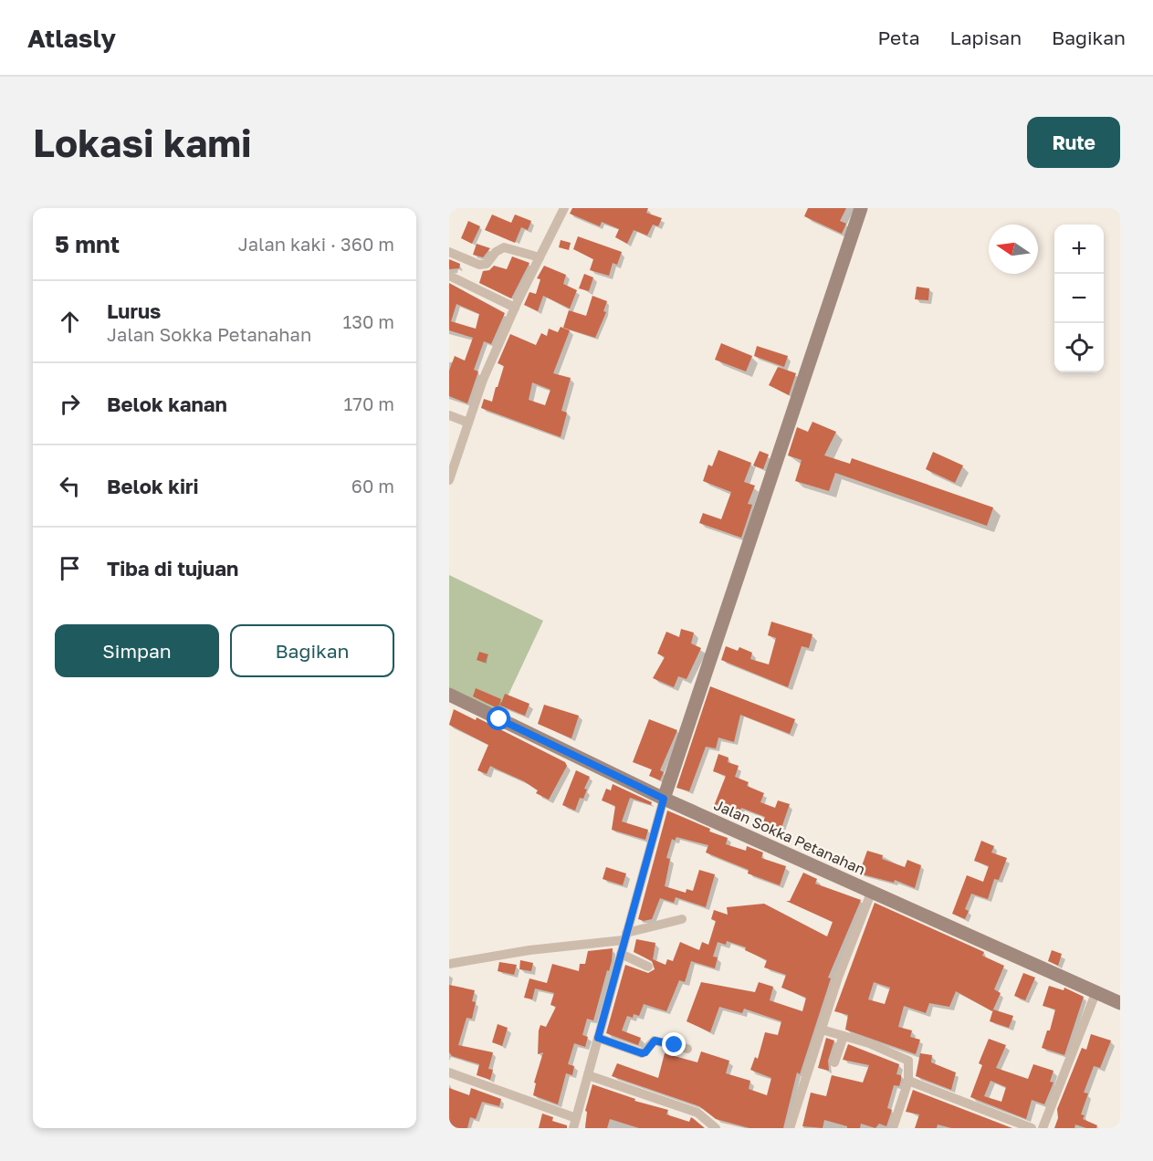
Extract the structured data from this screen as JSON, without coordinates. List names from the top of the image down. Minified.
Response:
{"streets":{"street":["Jalan Sokka Petanahan"]},"north":"left","page":{"header":"Atlasly","nav":["Peta","Lapisan","Bagikan"],"buttons":["Rute",["Simpan","Bagikan"]],"title":"Lokasi kami","heading":["5 mnt","Jalan kaki · 360 m"],"map_buttons":["+","−"],"list":[["Lurus","Jalan Sokka Petanahan","130 m"],["Belok kanan","170 m"],["Belok kiri","60 m"],"Tiba di tujuan"]}}
